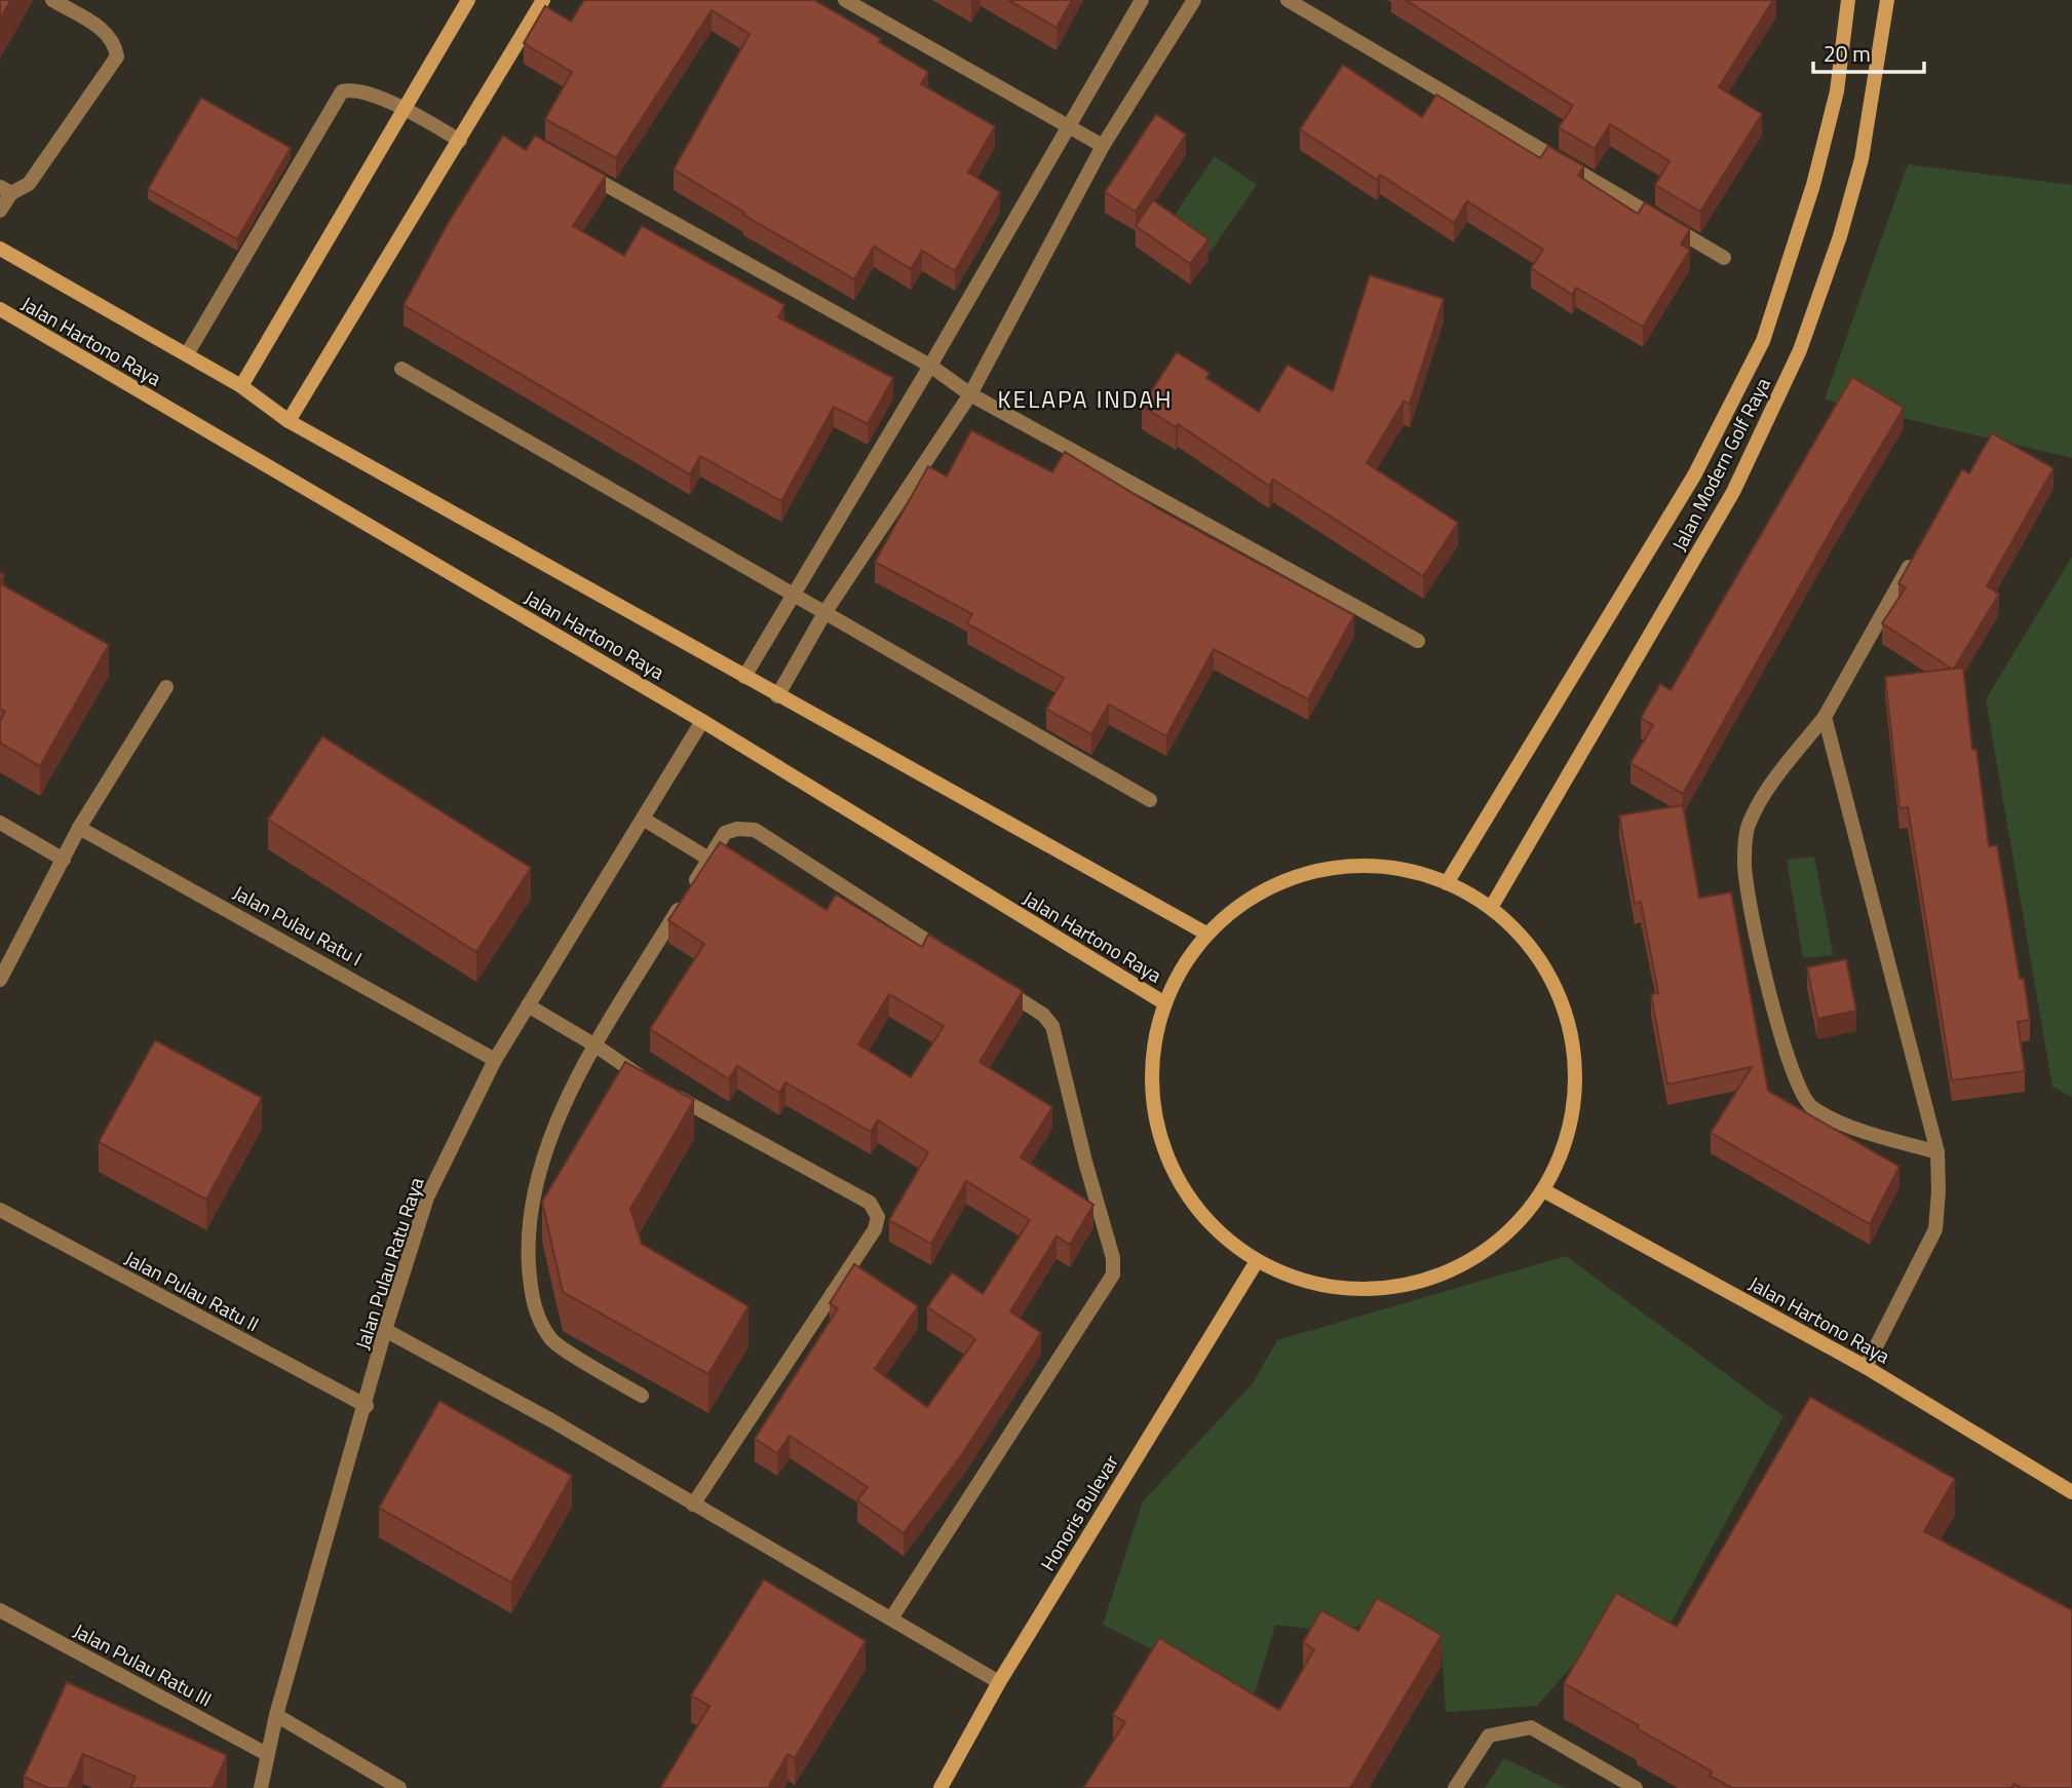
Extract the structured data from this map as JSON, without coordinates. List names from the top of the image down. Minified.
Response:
{"streets":{"street":["Jalan Hartono Raya","Jalan Modern Golf Raya","Jalan Pulau Ratu I","Jalan Pulau Ratu Raya","Jalan Pulau Ratu II","Honoris Bulevar","Jalan Pulau Ratu III"]},"crossings":[["Jalan Hartono Raya","Jalan Pulau Ratu Raya"],["Jalan Pulau Ratu I","Jalan Pulau Ratu Raya"],["Jalan Pulau Ratu Raya","Jalan Pulau Ratu II"],["Jalan Pulau Ratu Raya","Jalan Pulau Ratu III"]],"districts":["KELAPA INDAH"],"scale_bar":"20 m"}
